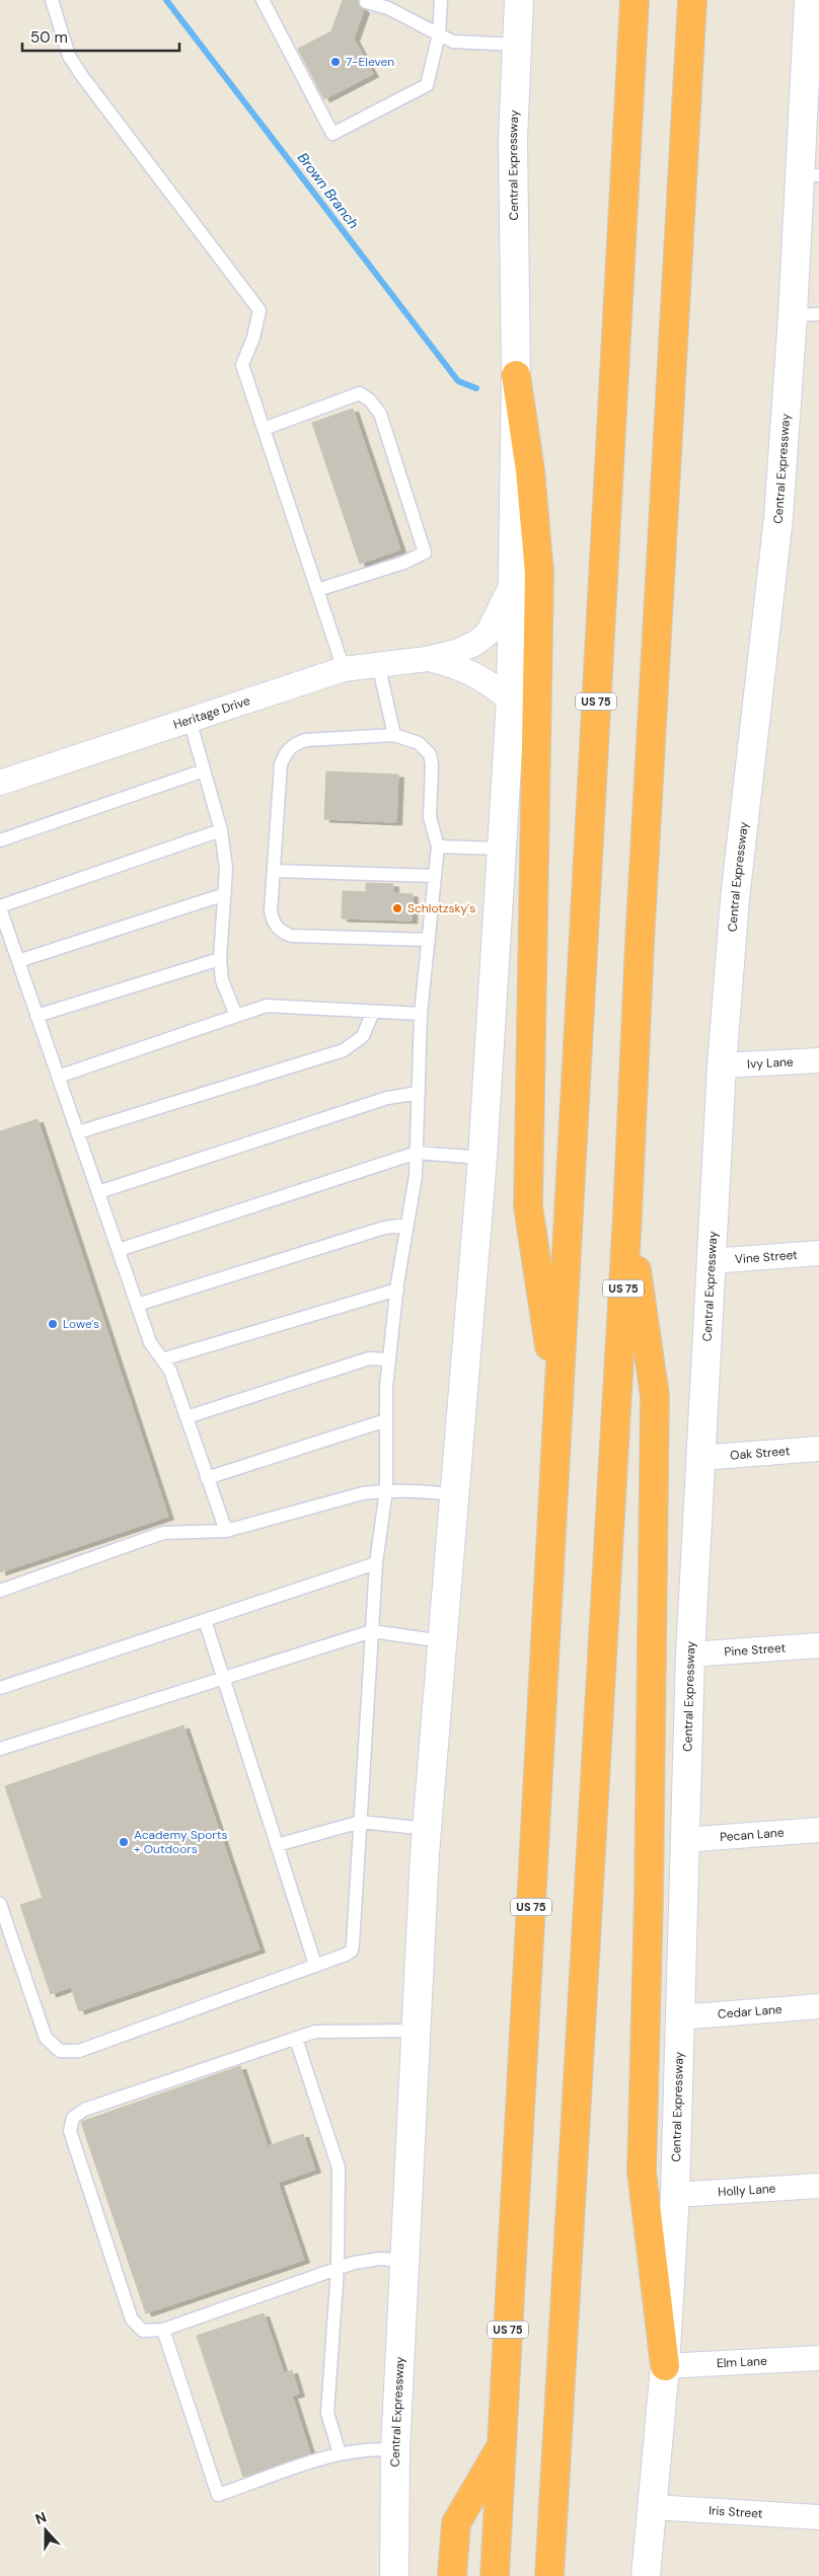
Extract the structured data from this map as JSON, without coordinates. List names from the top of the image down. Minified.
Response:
{"streets":{"highway":["US 75"],"main road":["Central Expressway"],"street":["Heritage Drive","Ivy Lane","Vine Street","Oak Street","Pine Street","Pecan Lane","Cedar Lane","Holly Lane","Elm Lane","Iris Street"]},"crossings":[["Central Expressway","Heritage Drive"],["Central Expressway","Ivy Lane"],["Central Expressway","Vine Street"],["Central Expressway","Oak Street"],["Central Expressway","Pine Street"],["Central Expressway","Pecan Lane"],["Central Expressway","Cedar Lane"],["Central Expressway","Holly Lane"],["Central Expressway","Elm Lane"],["Central Expressway","Iris Street"]],"water":["Brown Branch"],"places":["7-Eleven","Schlotzsky's","Lowe's","Academy Sports + Outdoors"],"scale_bar":"50 m","north":"top"}
